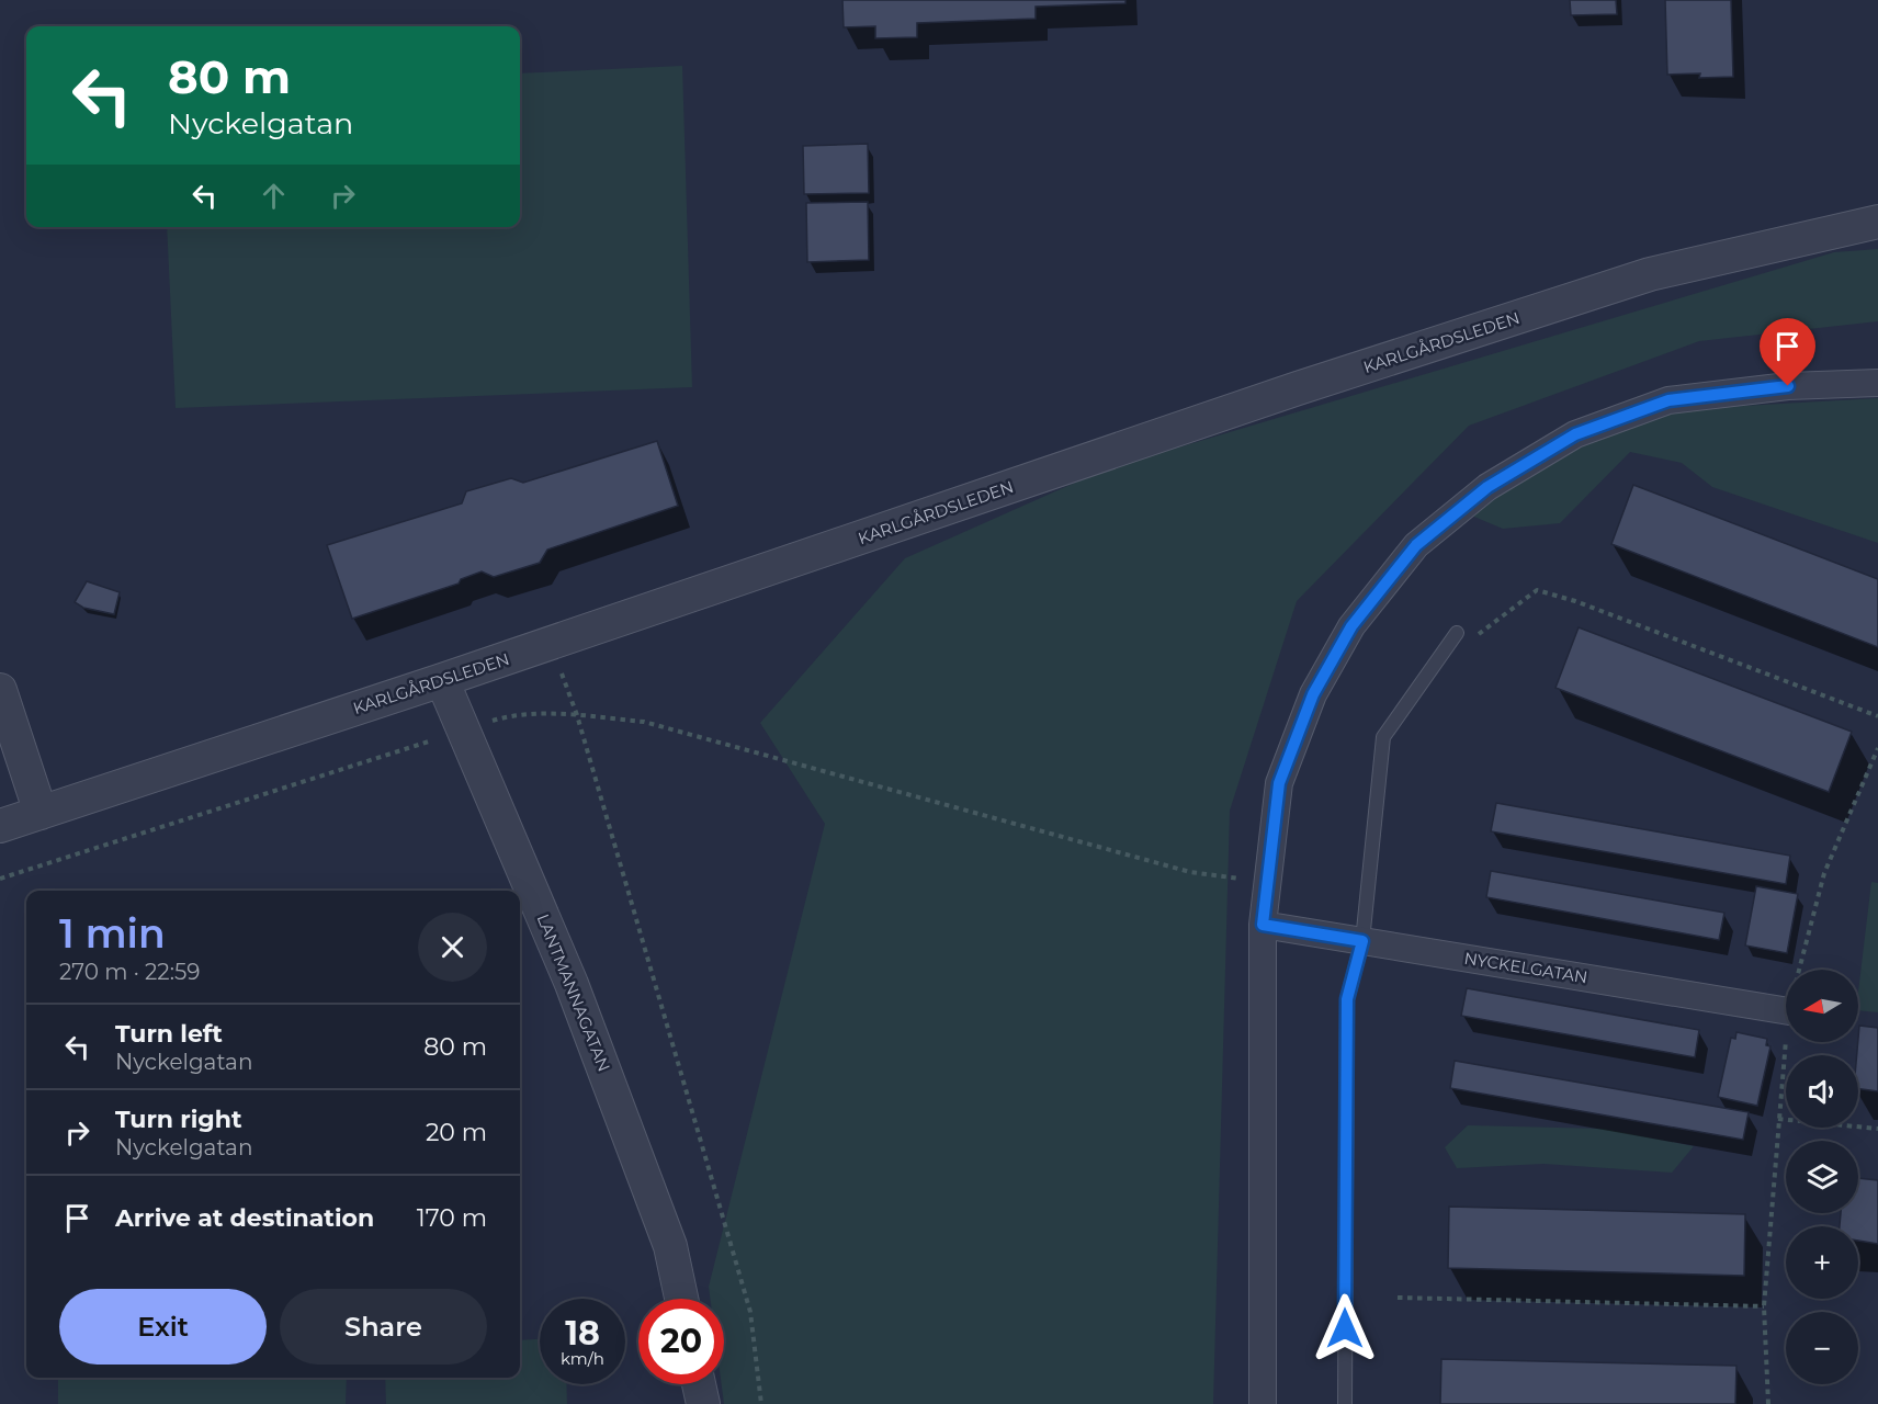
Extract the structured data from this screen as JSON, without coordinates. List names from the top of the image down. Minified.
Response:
{"streets":{"street":["KARLGÅRDSLEDEN","NYCKELGATAN","LANTMANNAGATAN"]},"crossings":[["KARLGÅRDSLEDEN","LANTMANNAGATAN"]],"north":"left","page":{"turn":["80 m","Nyckelgatan"],"heading":["1 min","270 m · 22:59"],"map_buttons":["+","−"],"list":[{"name":"Turn left","note":"Nyckelgatan","value":"80 m"},{"name":"Turn right","note":"Nyckelgatan","value":"20 m"},{"name":"Arrive at destination","value":"170 m"}],"buttons":["Exit","Share"],"speed":"18 km/h","limit":"20"}}
